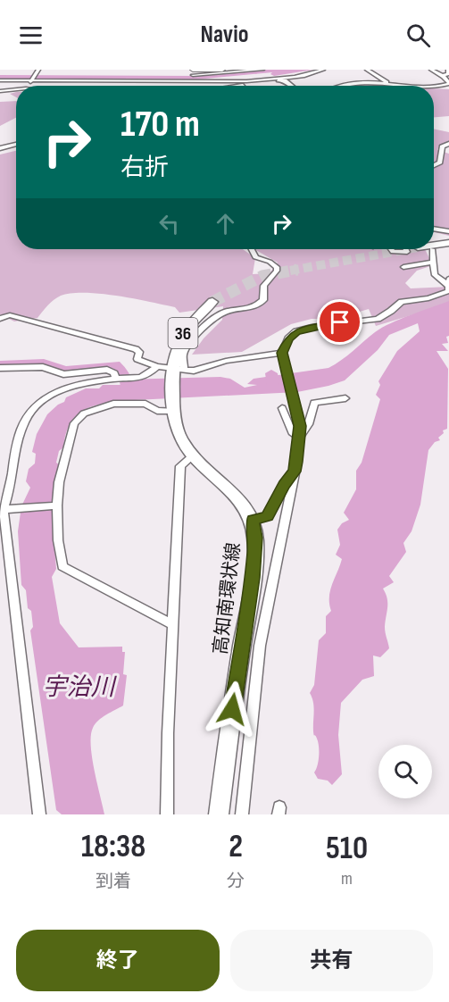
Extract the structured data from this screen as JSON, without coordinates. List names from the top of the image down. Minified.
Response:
{"streets":{"main road":["36","高知南環状線"]},"water":["宇治川"],"page":{"header":"Navio","turn":["170 m","右折"],"eta":["18:38","到着","2","分","510","m"],"buttons":["終了","共有"]}}
